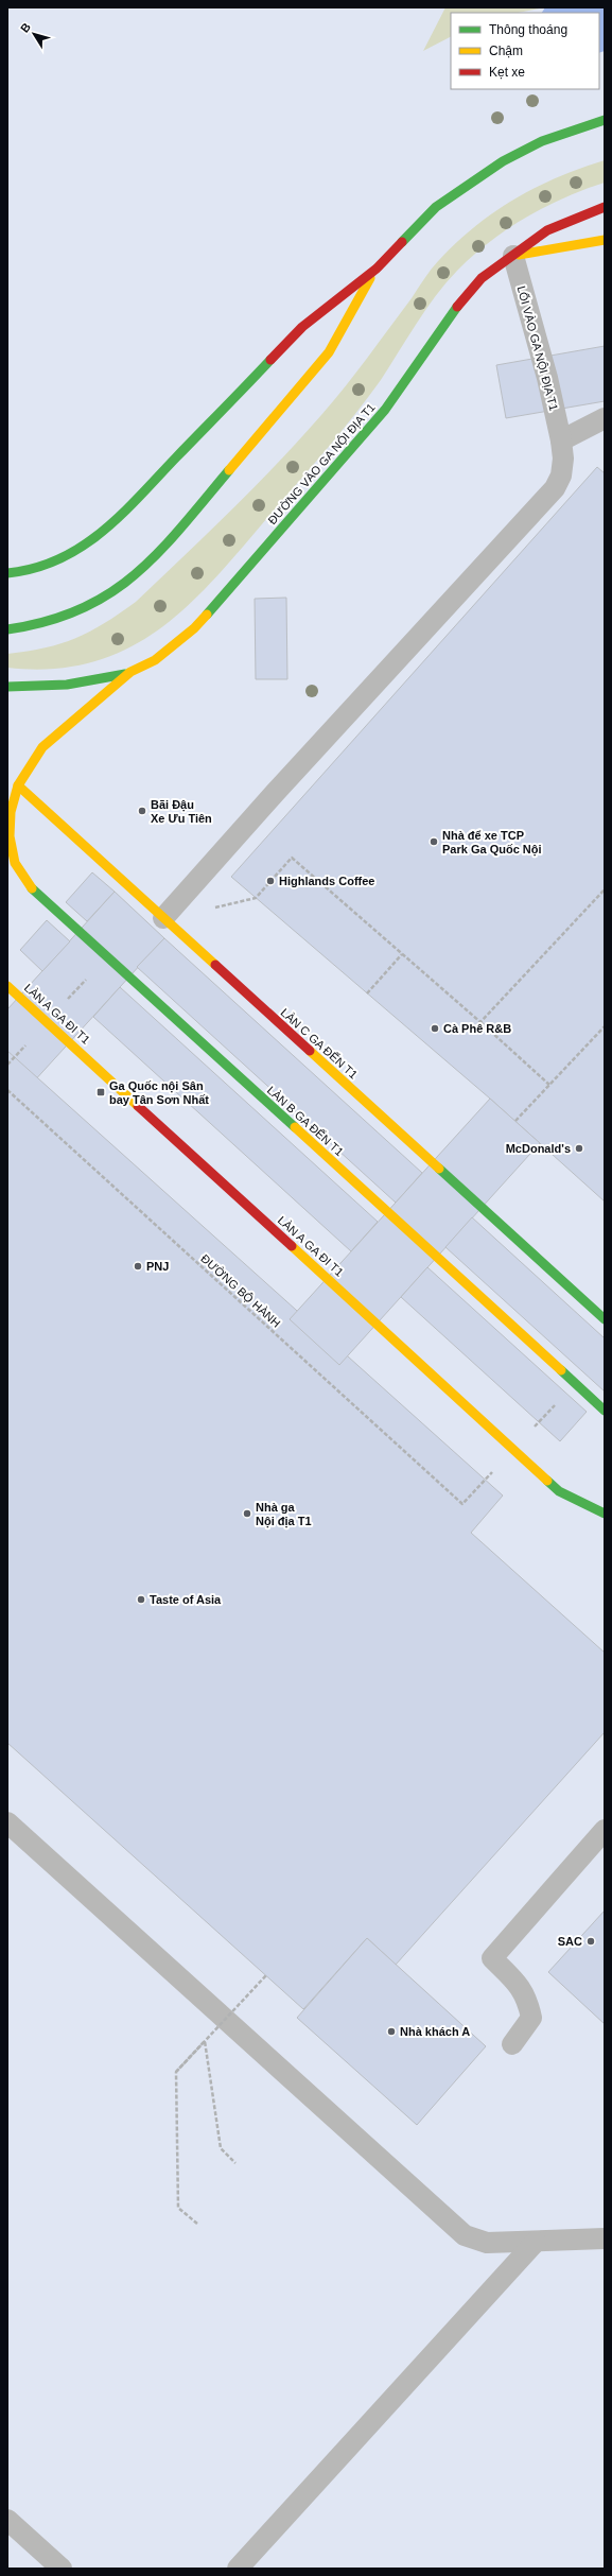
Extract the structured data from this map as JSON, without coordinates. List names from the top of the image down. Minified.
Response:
{"streets":{"street":["ĐƯỜNG VÀO GA NỘI ĐỊA T1","LÀN A GA ĐI T1","LÀN C GA ĐẾN T1","LÀN B GA ĐẾN T1"],"lane":["LỐI VÀO GA NỘI ĐỊA T1"],"path":["ĐƯỜNG BỘ HÀNH"]},"crossings":[["LỐI VÀO GA NỘI ĐỊA T1","ĐƯỜNG VÀO GA NỘI ĐỊA T1"],["LỐI VÀO GA NỘI ĐỊA T1","LÀN C GA ĐẾN T1"],["ĐƯỜNG VÀO GA NỘI ĐỊA T1","LÀN B GA ĐẾN T1"],["LÀN C GA ĐẾN T1","LÀN B GA ĐẾN T1"]],"places":{"other":["Bãi Đậu Xe Ưu Tiên","Nhà để xe TCP Park Ga Quốc Nội","Highlands Coffee","Cà Phê R&B","McDonald's","PNJ","Nhà ga Nội địa T1","Taste of Asia","SAC","Nhà khách A"],"transit":["Ga Quốc nội Sân bay Tân Sơn Nhất"]},"legend":["Thông thoáng","Chậm","Kẹt xe"],"north":"top left"}
